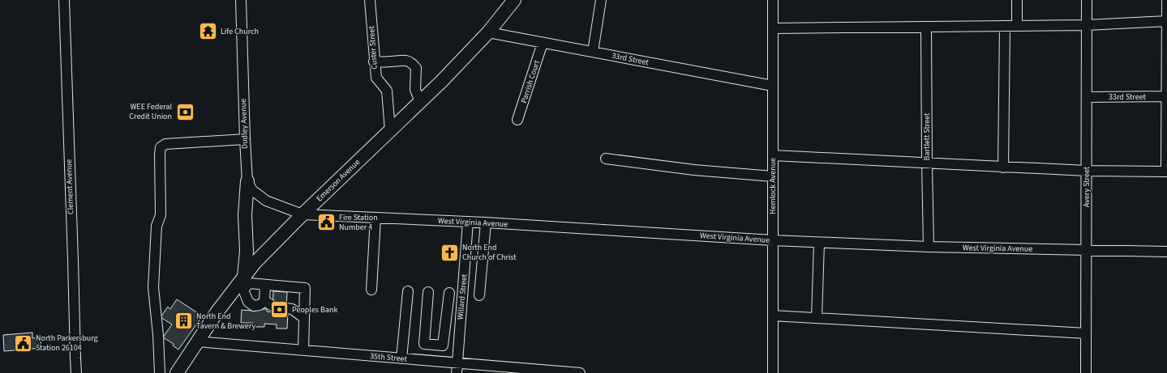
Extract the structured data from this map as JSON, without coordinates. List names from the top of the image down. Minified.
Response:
{"streets":{"main road":["Emerson Avenue"],"street":["Custer Street","33rd Street","Parrish Court","Dudley Avenue","Bartlett Street","Hemlock Avenue","Clement Avenue","Avery Street","West Virginia Avenue","Willard Street","35th Street"]},"crossings":[["Custer Street","Emerson Avenue"],["33rd Street","Parrish Court"],["33rd Street","Emerson Avenue"],["33rd Street","Hemlock Avenue"],["33rd Street","Avery Street"],["Bartlett Street","West Virginia Avenue"],["Emerson Avenue","West Virginia Avenue"],["Emerson Avenue","35th Street"],["Hemlock Avenue","West Virginia Avenue"],["Avery Street","West Virginia Avenue"],["West Virginia Avenue","Willard Street"],["Willard Street","35th Street"]],"places":{"temple":["Life Church"],"bank":["WEE Federal Credit Union","Peoples Bank"],"public building":["Fire Station Number 4","North Parkersburg Station 26104"],"church":["North End Church of Christ"],"building":["North End Tavern & Brewery"]}}
